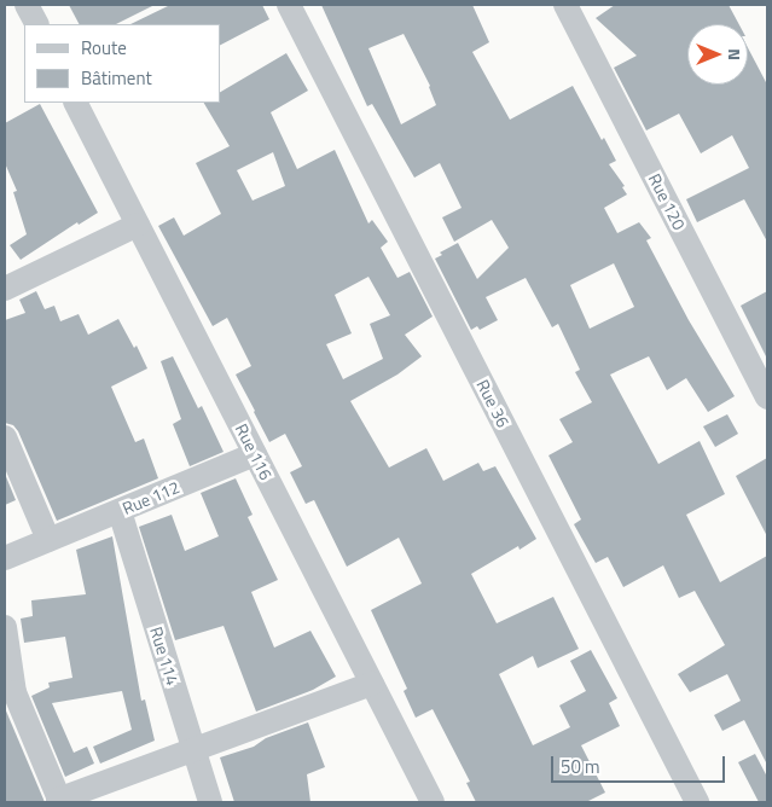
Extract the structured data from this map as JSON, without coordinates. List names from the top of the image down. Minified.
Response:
{"streets":{"street":["Rue 120","Rue 36","Rue 116","Rue 112","Rue 114"]},"crossings":[["Rue 116","Rue 112"],["Rue 112","Rue 114"]],"legend":["Route","Bâtiment"],"scale_bar":"50 m","north":"right"}
